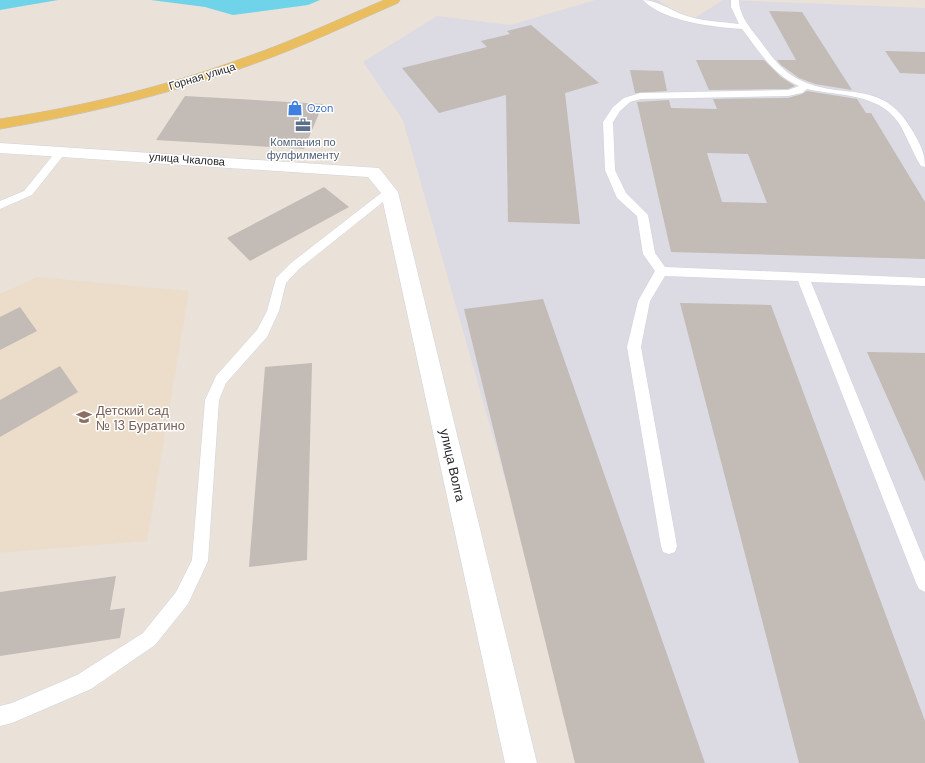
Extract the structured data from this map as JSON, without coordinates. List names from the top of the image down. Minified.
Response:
{"streets":{"main road":["Горная улица"],"street":["улица Чкалова","улица Волга"]},"crossings":[["улица Чкалова","улица Волга"]],"places":{"shop":["Ozon"],"office":["Компания по фулфилменту"],"school or university":["Детский сад № 13 Буратино"]}}
